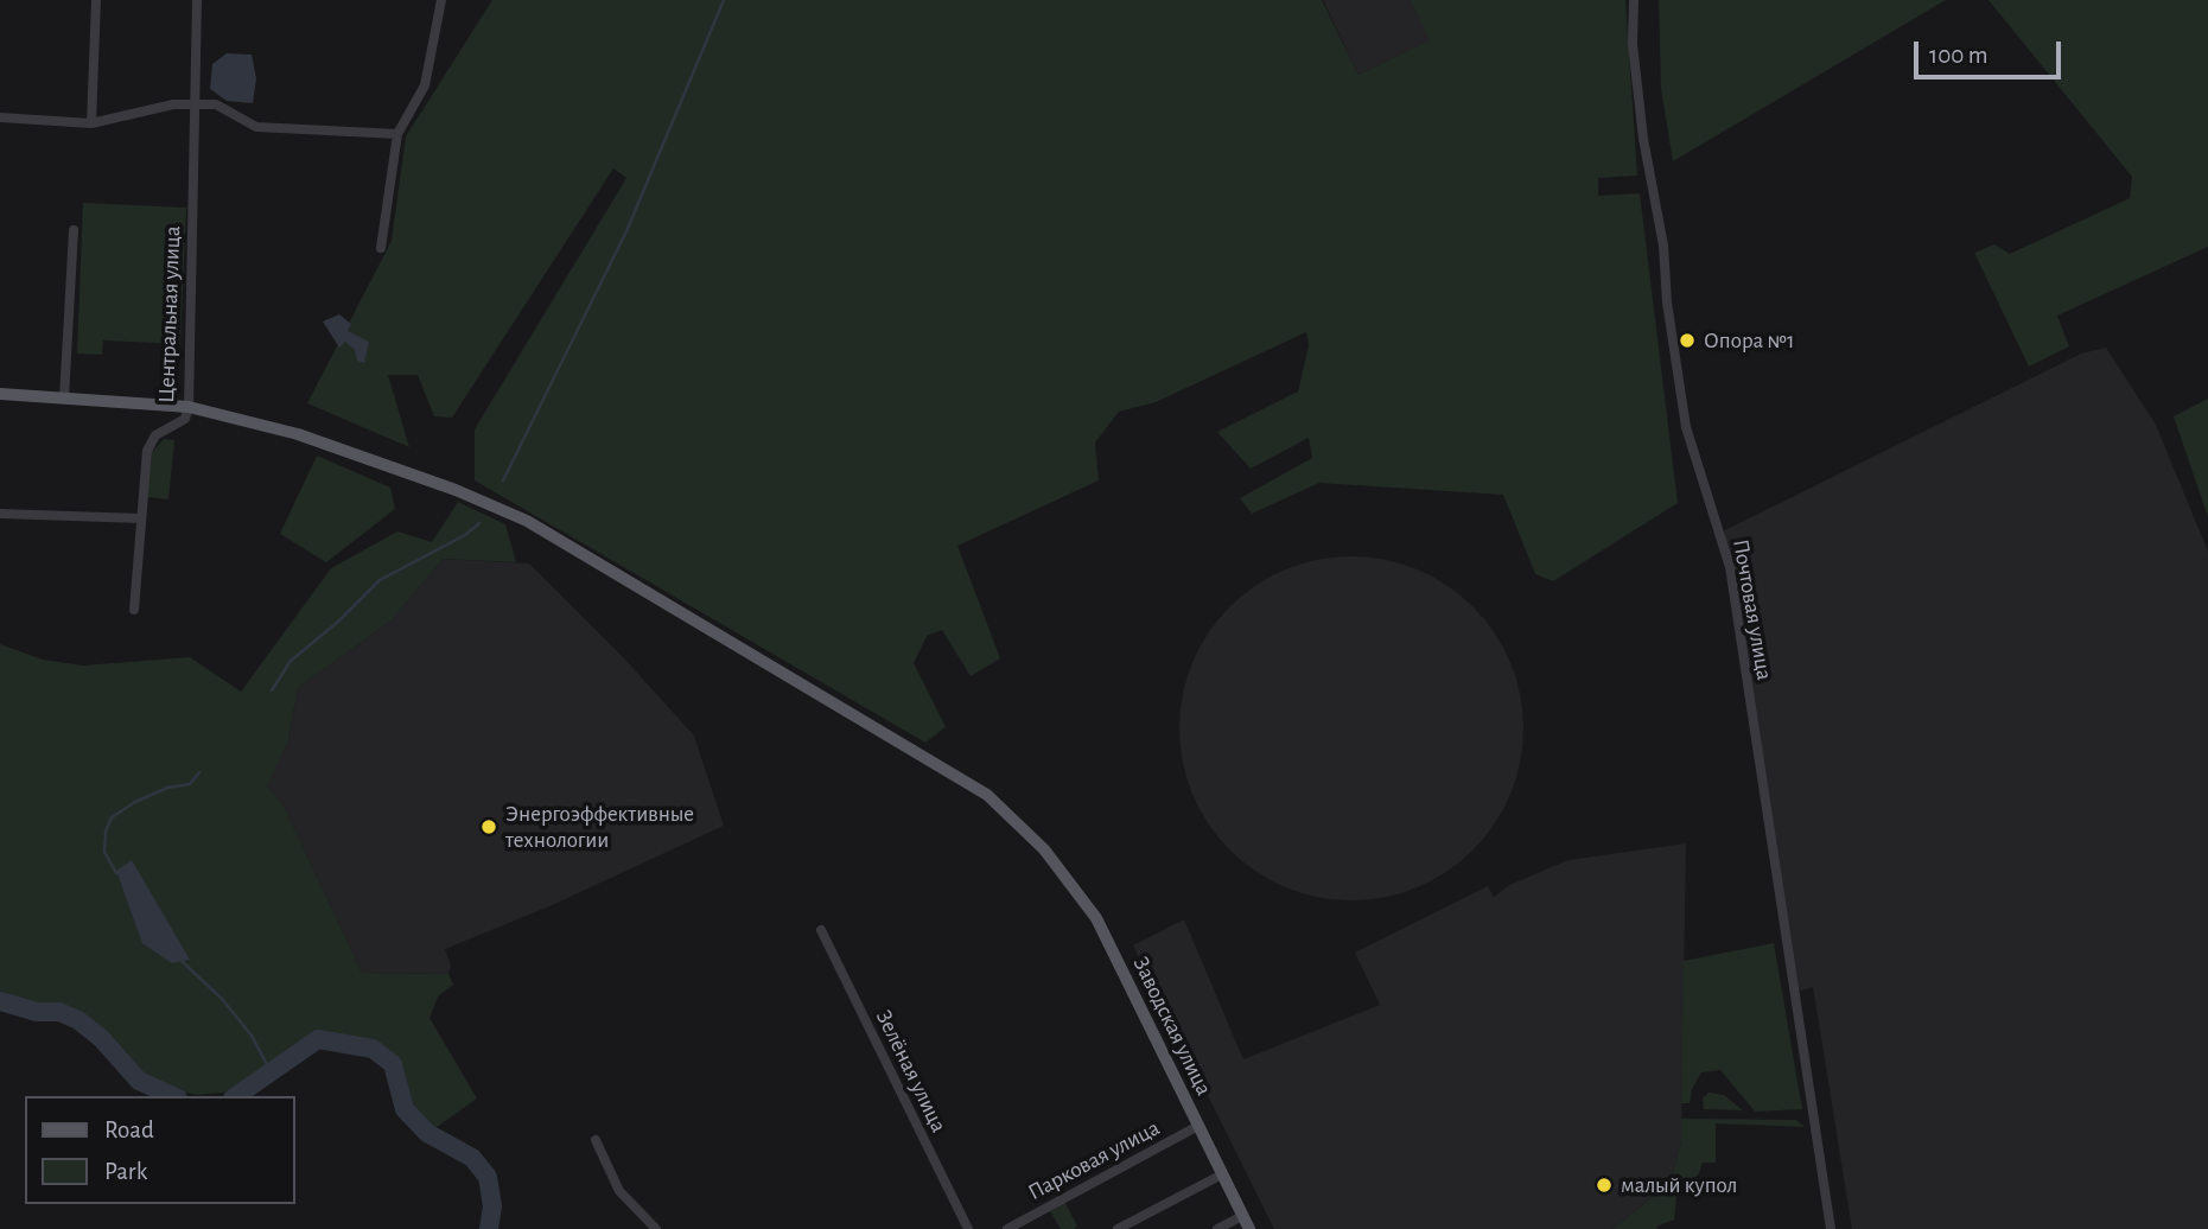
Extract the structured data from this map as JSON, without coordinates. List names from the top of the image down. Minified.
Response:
{"streets":{"main road":["Заводская улица"],"street":["Центральная улица","Почтовая улица","Зелёная улица","Парковая улица"]},"crossings":[["Центральная улица","Заводская улица"],["Заводская улица","Парковая улица"]],"places":["Опора №1","Энергоэффективные технологии","малый купол"],"legend":["Road","Park"],"scale_bar":"100 m"}
